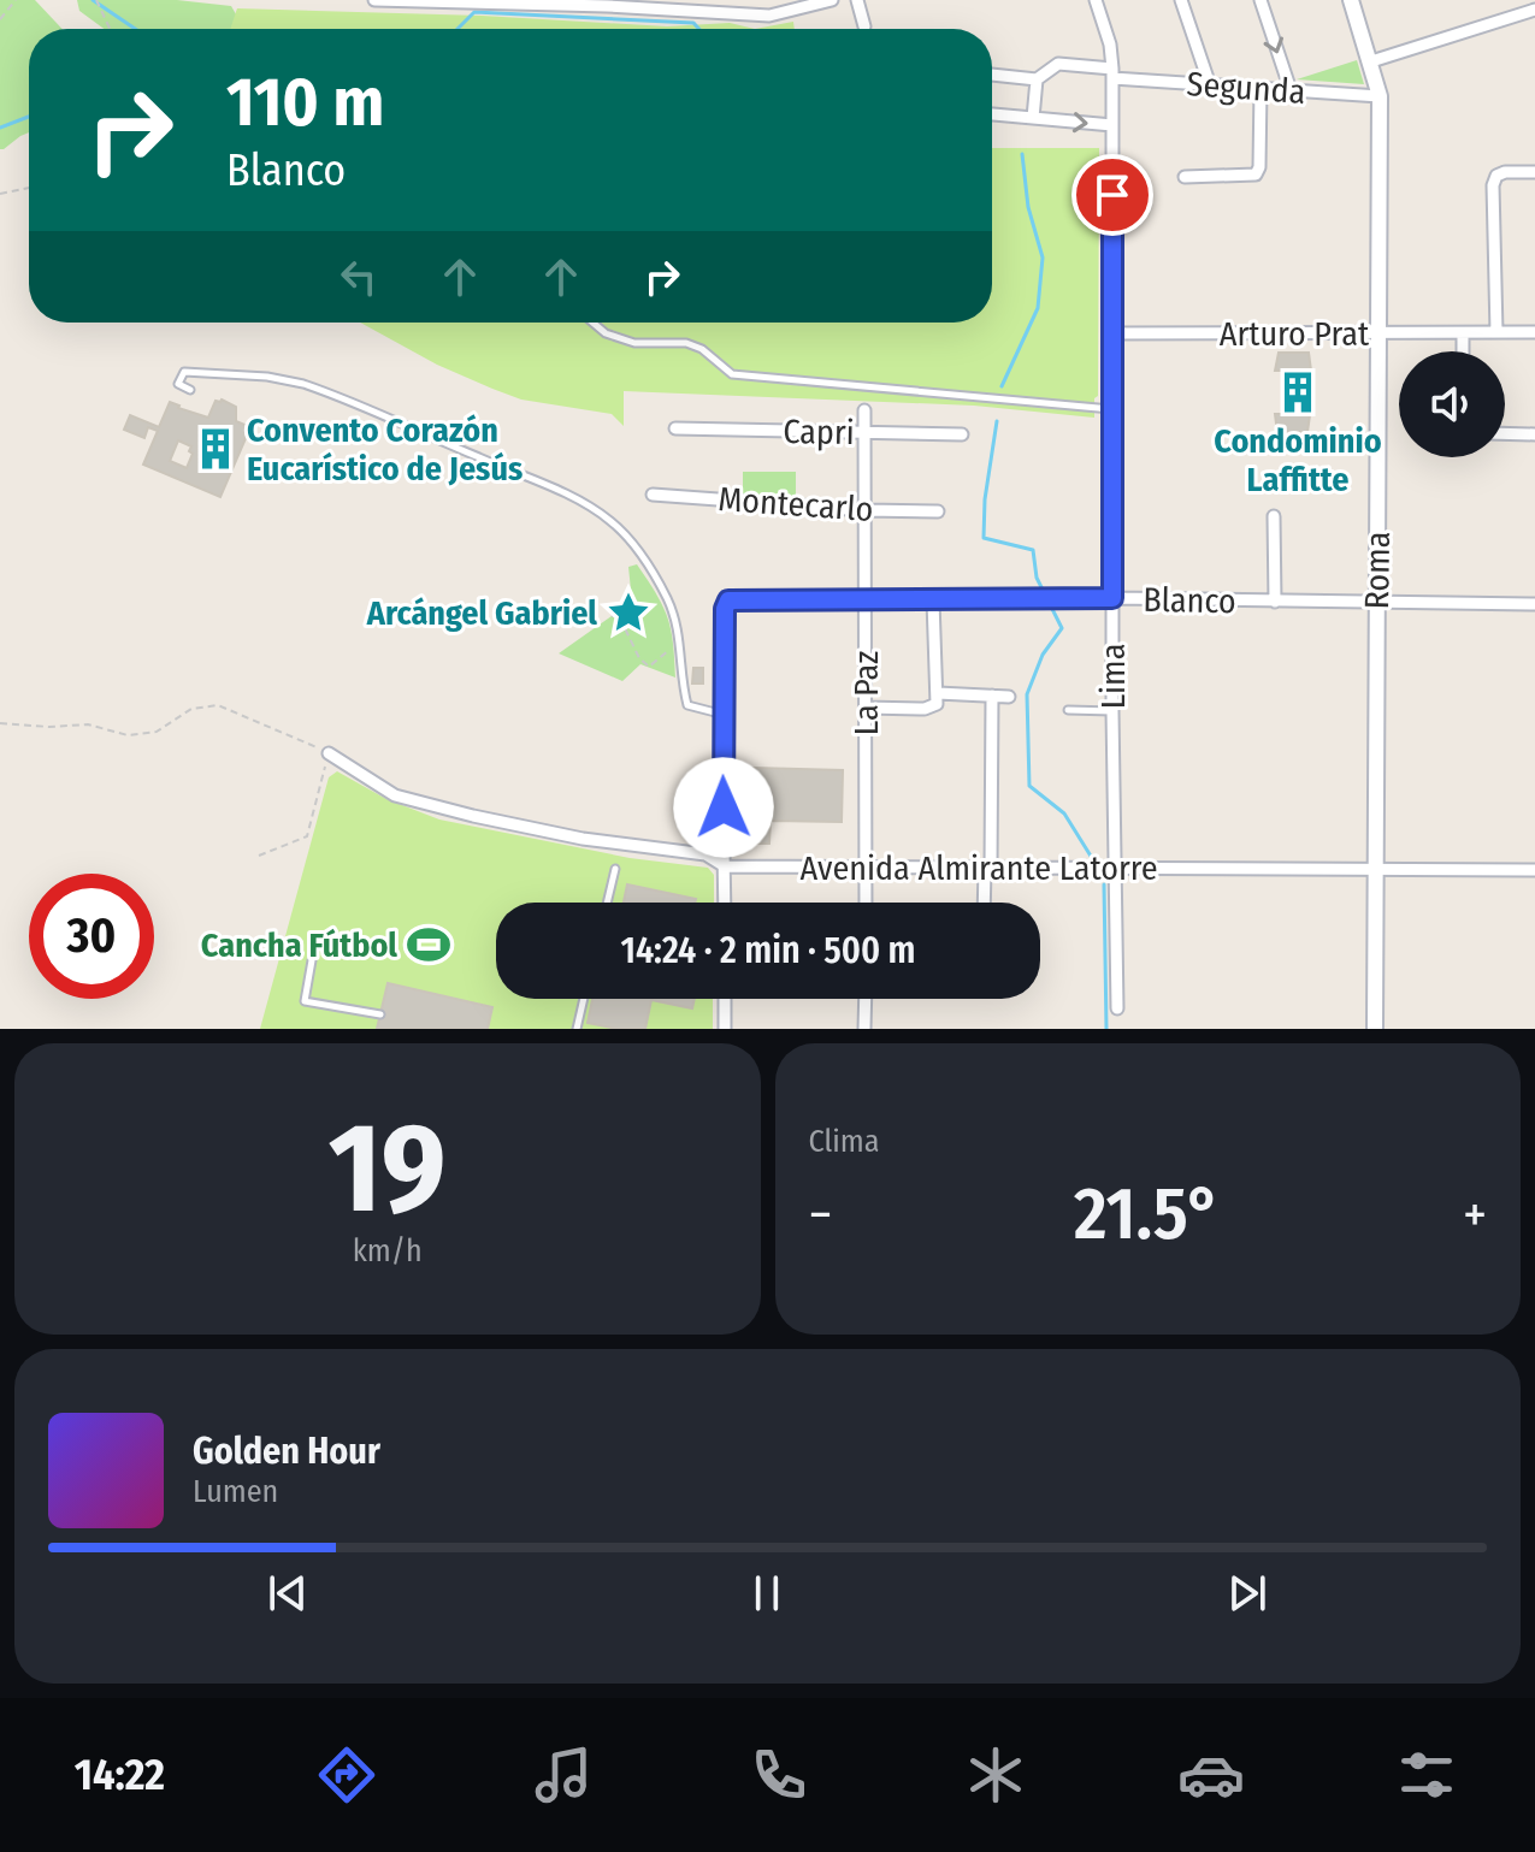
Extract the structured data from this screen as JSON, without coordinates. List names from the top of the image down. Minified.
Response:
{"streets":{"street":["Segunda","Arturo Prat","Capri","Montecarlo","Roma","Blanco","Lima","La Paz","Avenida Almirante Latorre"]},"crossings":[["Segunda","Roma"],["Segunda","Lima"],["Arturo Prat","Roma"],["Arturo Prat","Lima"],["Capri","La Paz"],["Montecarlo","La Paz"],["Roma","Blanco"],["Roma","Avenida Almirante Latorre"],["Blanco","Lima"],["Blanco","La Paz"],["Lima","Avenida Almirante Latorre"],["La Paz","Avenida Almirante Latorre"]],"places":{"building":["Condominio Laffitte","Convento Corazón Eucarístico de Jesús"],"place":["Arcángel Gabriel"],"sports":["Cancha Fútbol"]},"page":{"turn":["110 m","Blanco"],"limit":"30","trip":"14:24 · 2 min · 500 m","tile":[["19","km/h"],"Clima"],"heat":["−","21.5°","+"],"song":["Golden Hour","Lumen"],"tabs":"14:22"}}
